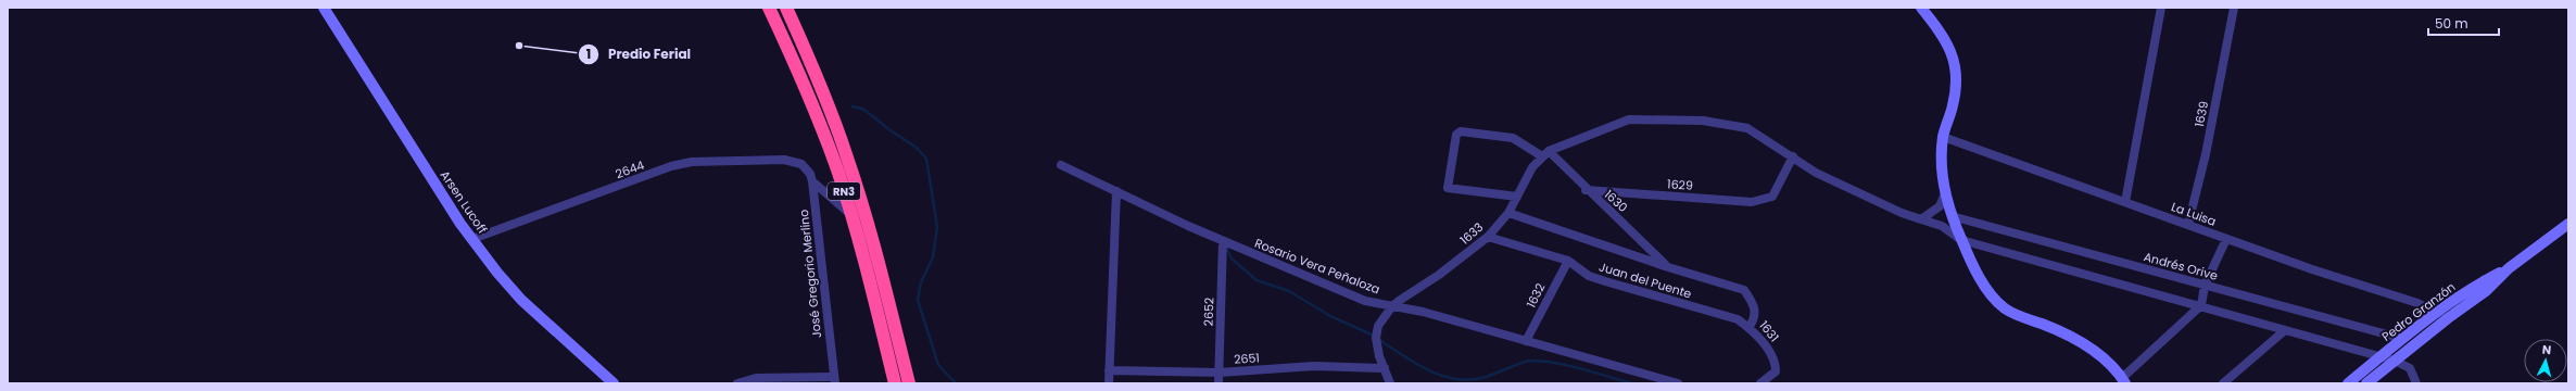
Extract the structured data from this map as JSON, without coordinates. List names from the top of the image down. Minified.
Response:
{"streets":{"highway":["RN3"],"street":["1639","2644","1629","1630","Arsen Lucoff","La Luisa","1633","Rosario Vera Peñaloza","Andrés Orive","José Gregorio Merlino","Juan del Puente","1632","2652","Pedro Granzón","1631","2651"]},"crossings":[["1639","La Luisa"],["2644","Arsen Lucoff"],["2644","José Gregorio Merlino"],["1629","1630"],["1630","1633"],["1630","Juan del Puente"],["La Luisa","Pedro Granzón"],["1633","Rosario Vera Peñaloza"],["1633","Juan del Puente"],["1633","2651"],["Rosario Vera Peñaloza","1632"],["Rosario Vera Peñaloza","2652"],["Andrés Orive","Pedro Granzón"],["Juan del Puente","1632"],["Juan del Puente","1631"],["2652","2651"]],"places":["Predio Ferial"],"scale_bar":"50 m","north":"top"}
